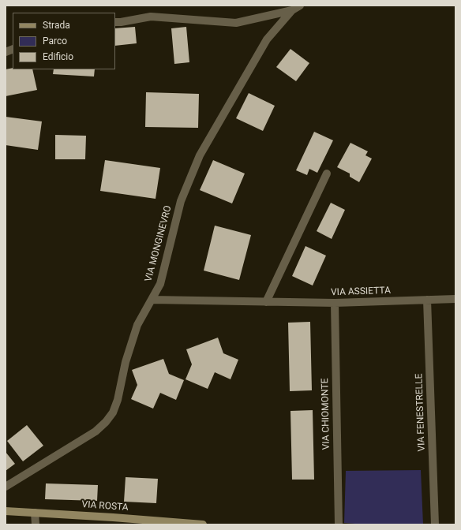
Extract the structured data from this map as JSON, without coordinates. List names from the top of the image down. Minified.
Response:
{"streets":{"street":["VIA MONGINEVRO","VIA ASSIETTA","VIA FENESTRELLE","VIA CHIOMONTE","VIA ROSTA"]},"crossings":[["VIA MONGINEVRO","VIA ASSIETTA"],["VIA ASSIETTA","VIA FENESTRELLE"],["VIA ASSIETTA","VIA CHIOMONTE"]],"legend":["Strada","Parco","Edificio"]}
